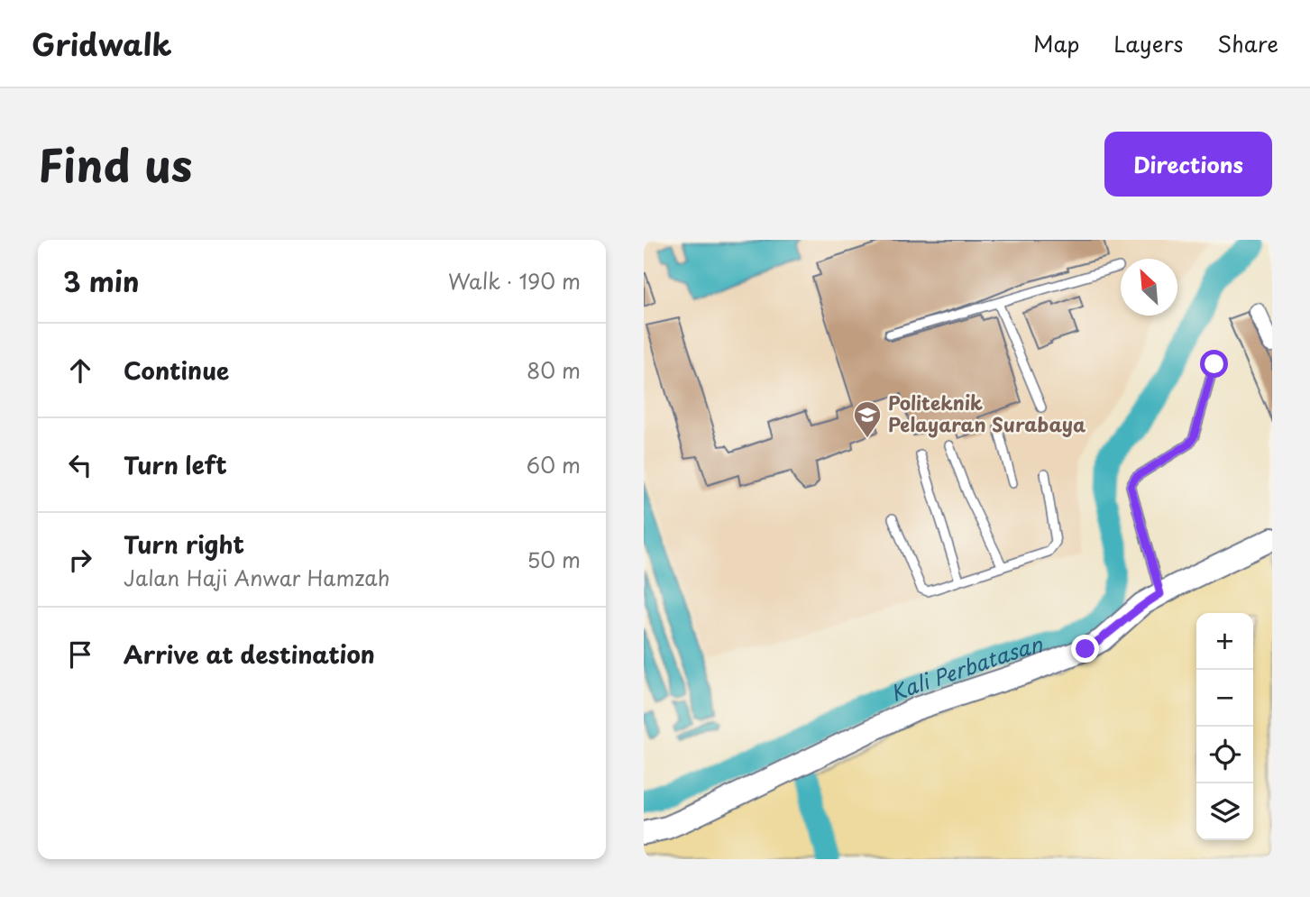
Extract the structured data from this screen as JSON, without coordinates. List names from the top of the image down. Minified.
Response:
{"water":["Kali Perbatasan"],"places":{"school or university":["Politeknik Pelayaran Surabaya"]},"north":"top left","page":{"header":"Gridwalk","nav":["Map","Layers","Share"],"title":"Find us","buttons":"Directions","heading":["3 min","Walk · 190 m"],"list":[["Continue","80 m"],["Turn left","60 m"],["Turn right","Jalan Haji Anwar Hamzah","50 m"],"Arrive at destination"],"map_buttons":["+","−"]}}
